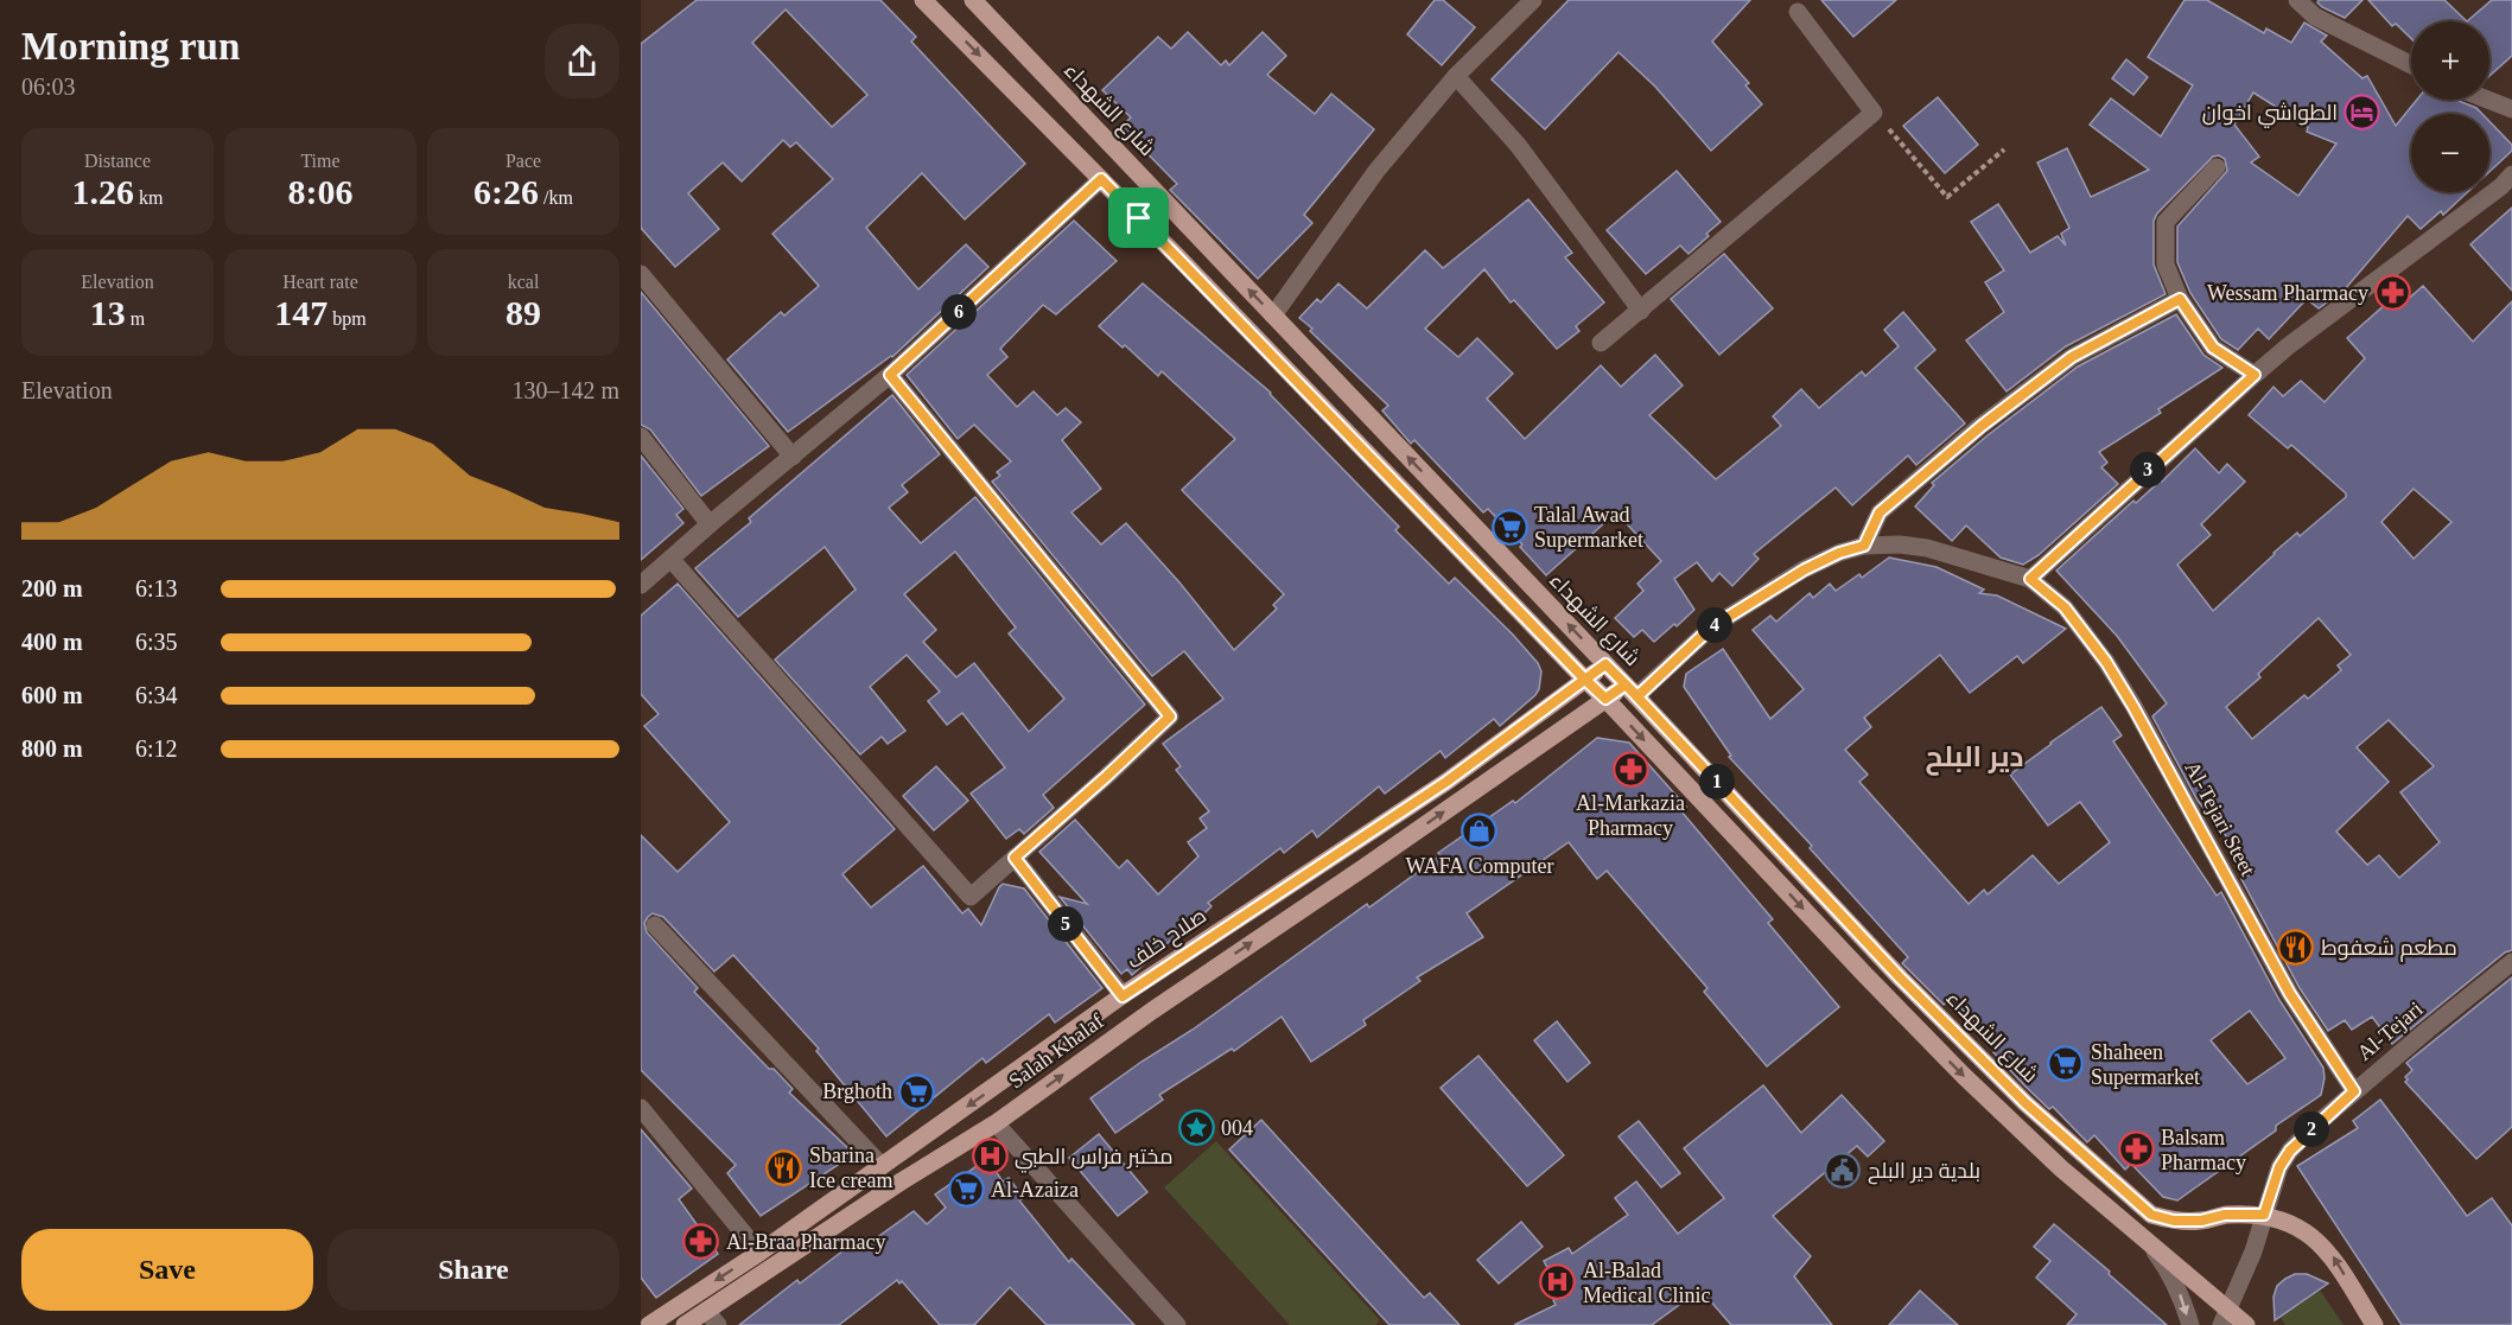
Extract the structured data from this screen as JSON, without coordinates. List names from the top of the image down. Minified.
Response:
{"streets":{"main road":["شارع الشهداء","صلاح خلف","Salah Khalaf"],"street":["Al-Tejari Steet","Al-Tejari"]},"crossings":[["شارع الشهداء","صلاح خلف"],["شارع الشهداء","Al-Tejari"],["شارع الشهداء","Salah Khalaf"],["Al-Tejari Steet","Al-Tejari"]],"one_way":["صلاح خلف","Salah Khalaf"],"districts":["دير البلح"],"places":{"hotel":["الطواشي اخوان"],"pharmacy":["Wessam Pharmacy","Al-Markazia Pharmacy","Balsam Pharmacy","Al-Braa Pharmacy"],"supermarket":["Talal Awad Supermarket","Shaheen Supermarket","Brghoth","Al-Azaiza"],"shop":["WAFA Computer"],"restaurant":["مطعم شعفوط","Sbarina Ice cream"],"place":["004"],"hospital":["مختبر فراس الطبي","Al-Balad Medical Clinic"],"public building":["بلدية دير البلح"]},"page":{"heading":["Morning run","06:03"],"map_buttons":["+","−"],"stats":[["Distance","1.26 km"],["Time","8:06"],["Pace","6:26 /km"],["Elevation","13 m"],["Heart rate","147 bpm"],["kcal","89"]],"pins":["6","3","4","1","5","2"],"chart":["Elevation","130–142 m"],"list":[{"name":"200 m","note":"6:13"},{"name":"400 m","note":"6:35"},{"name":"600 m","note":"6:34"},{"name":"800 m","note":"6:12"}],"buttons":["Save","Share"]}}
